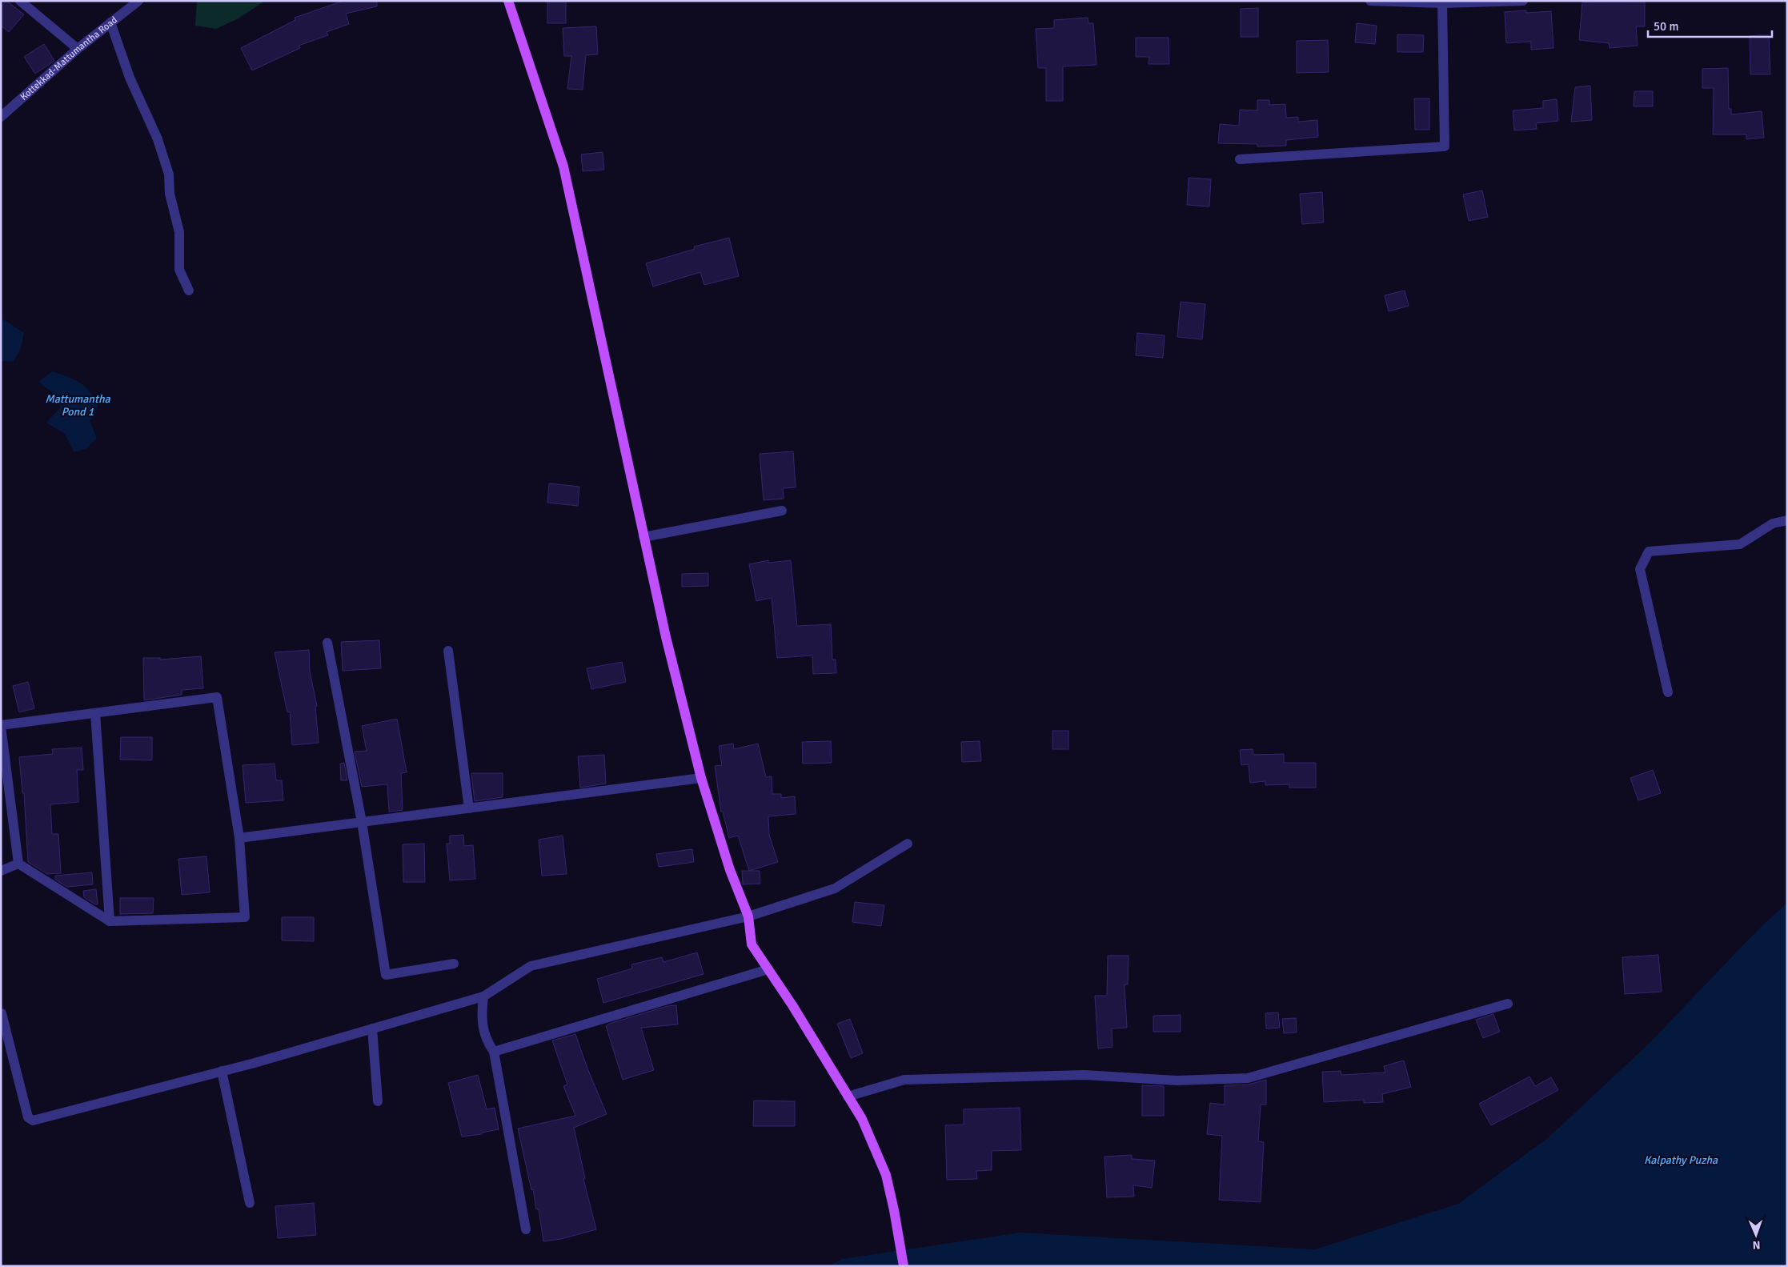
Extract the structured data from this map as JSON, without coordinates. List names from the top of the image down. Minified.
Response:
{"streets":{"street":["Kottekkad-Mattumantha Road"]},"water":["Mattumantha Pond 1","Kalpathy Puzha"],"scale_bar":"50 m","north":"bottom"}
